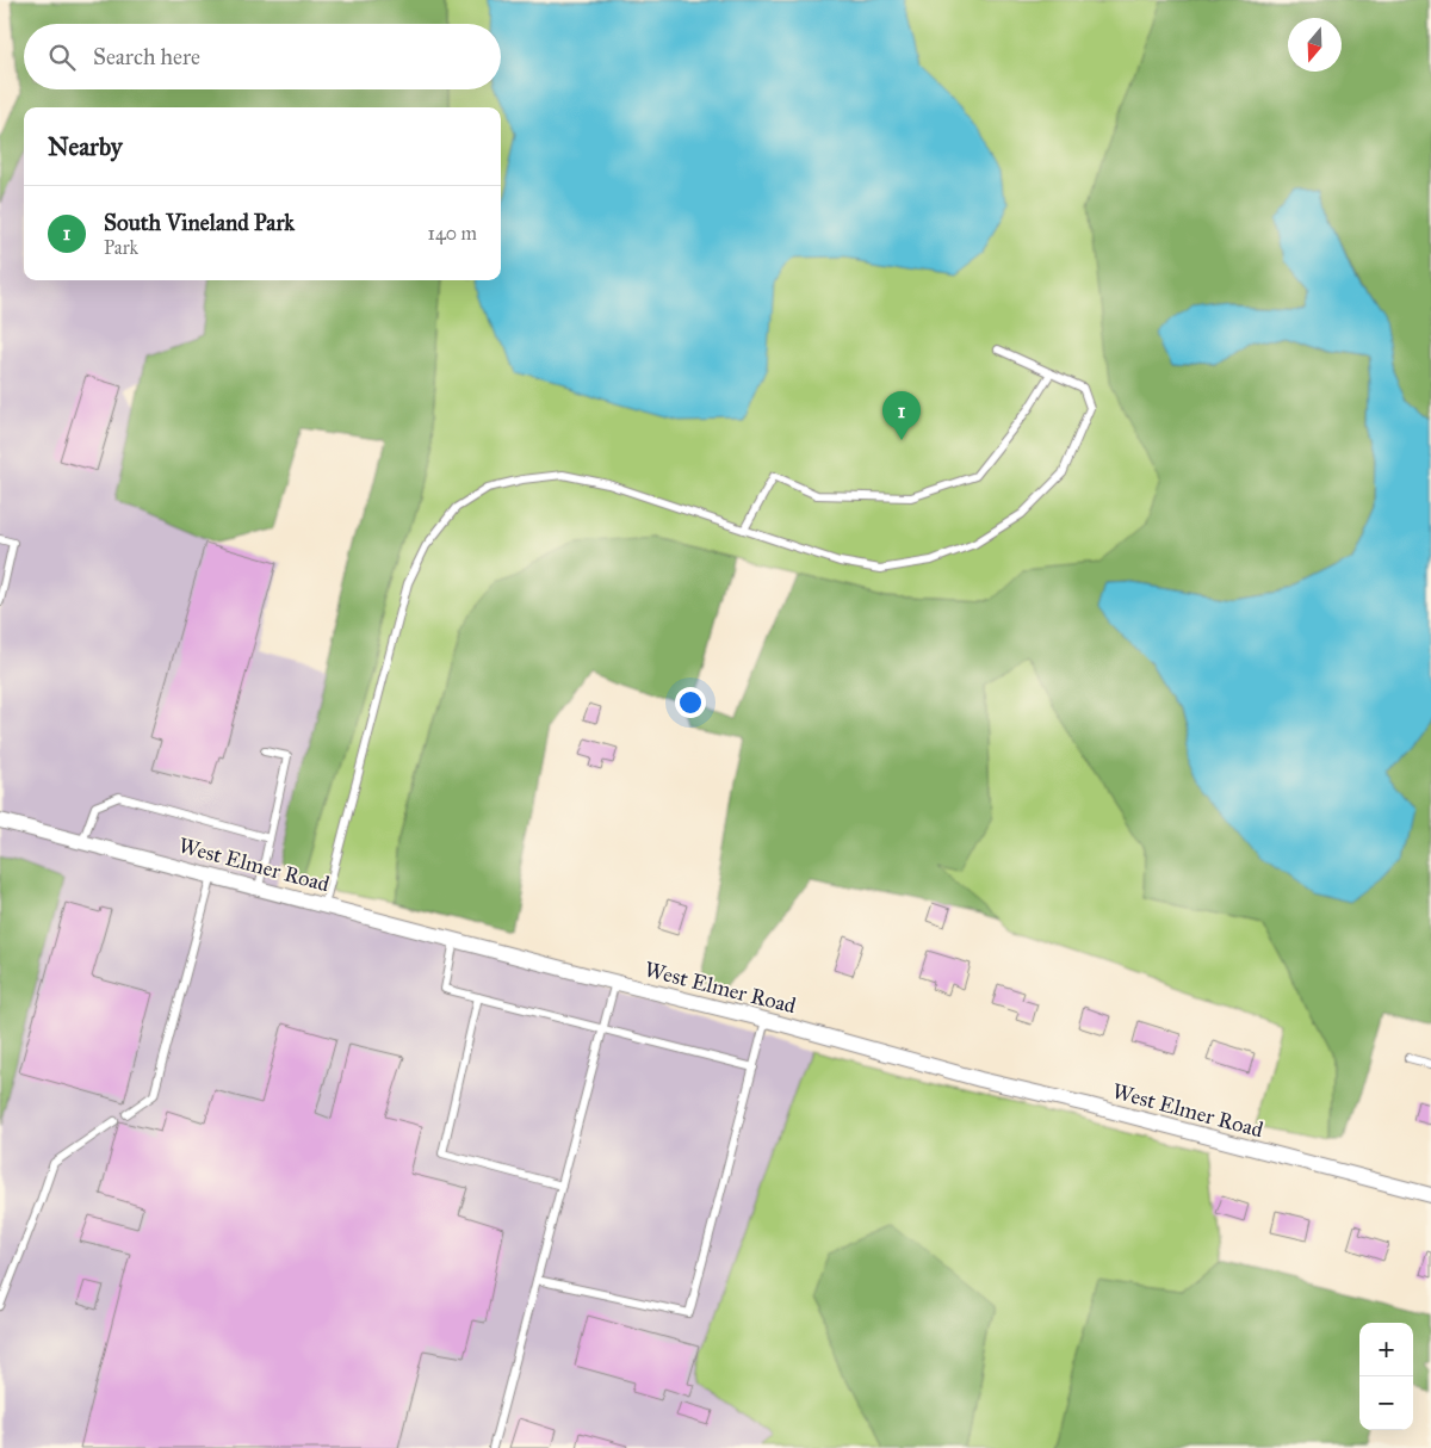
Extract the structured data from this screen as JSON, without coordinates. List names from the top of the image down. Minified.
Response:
{"streets":{"street":["West Elmer Road"]},"north":"bottom","page":{"search":"Search here","heading":"Nearby","list":[{"mark":"1","name":"South Vineland Park","note":"Park","value":"140 m"}],"pins":"1","map_buttons":["+","−"]}}
